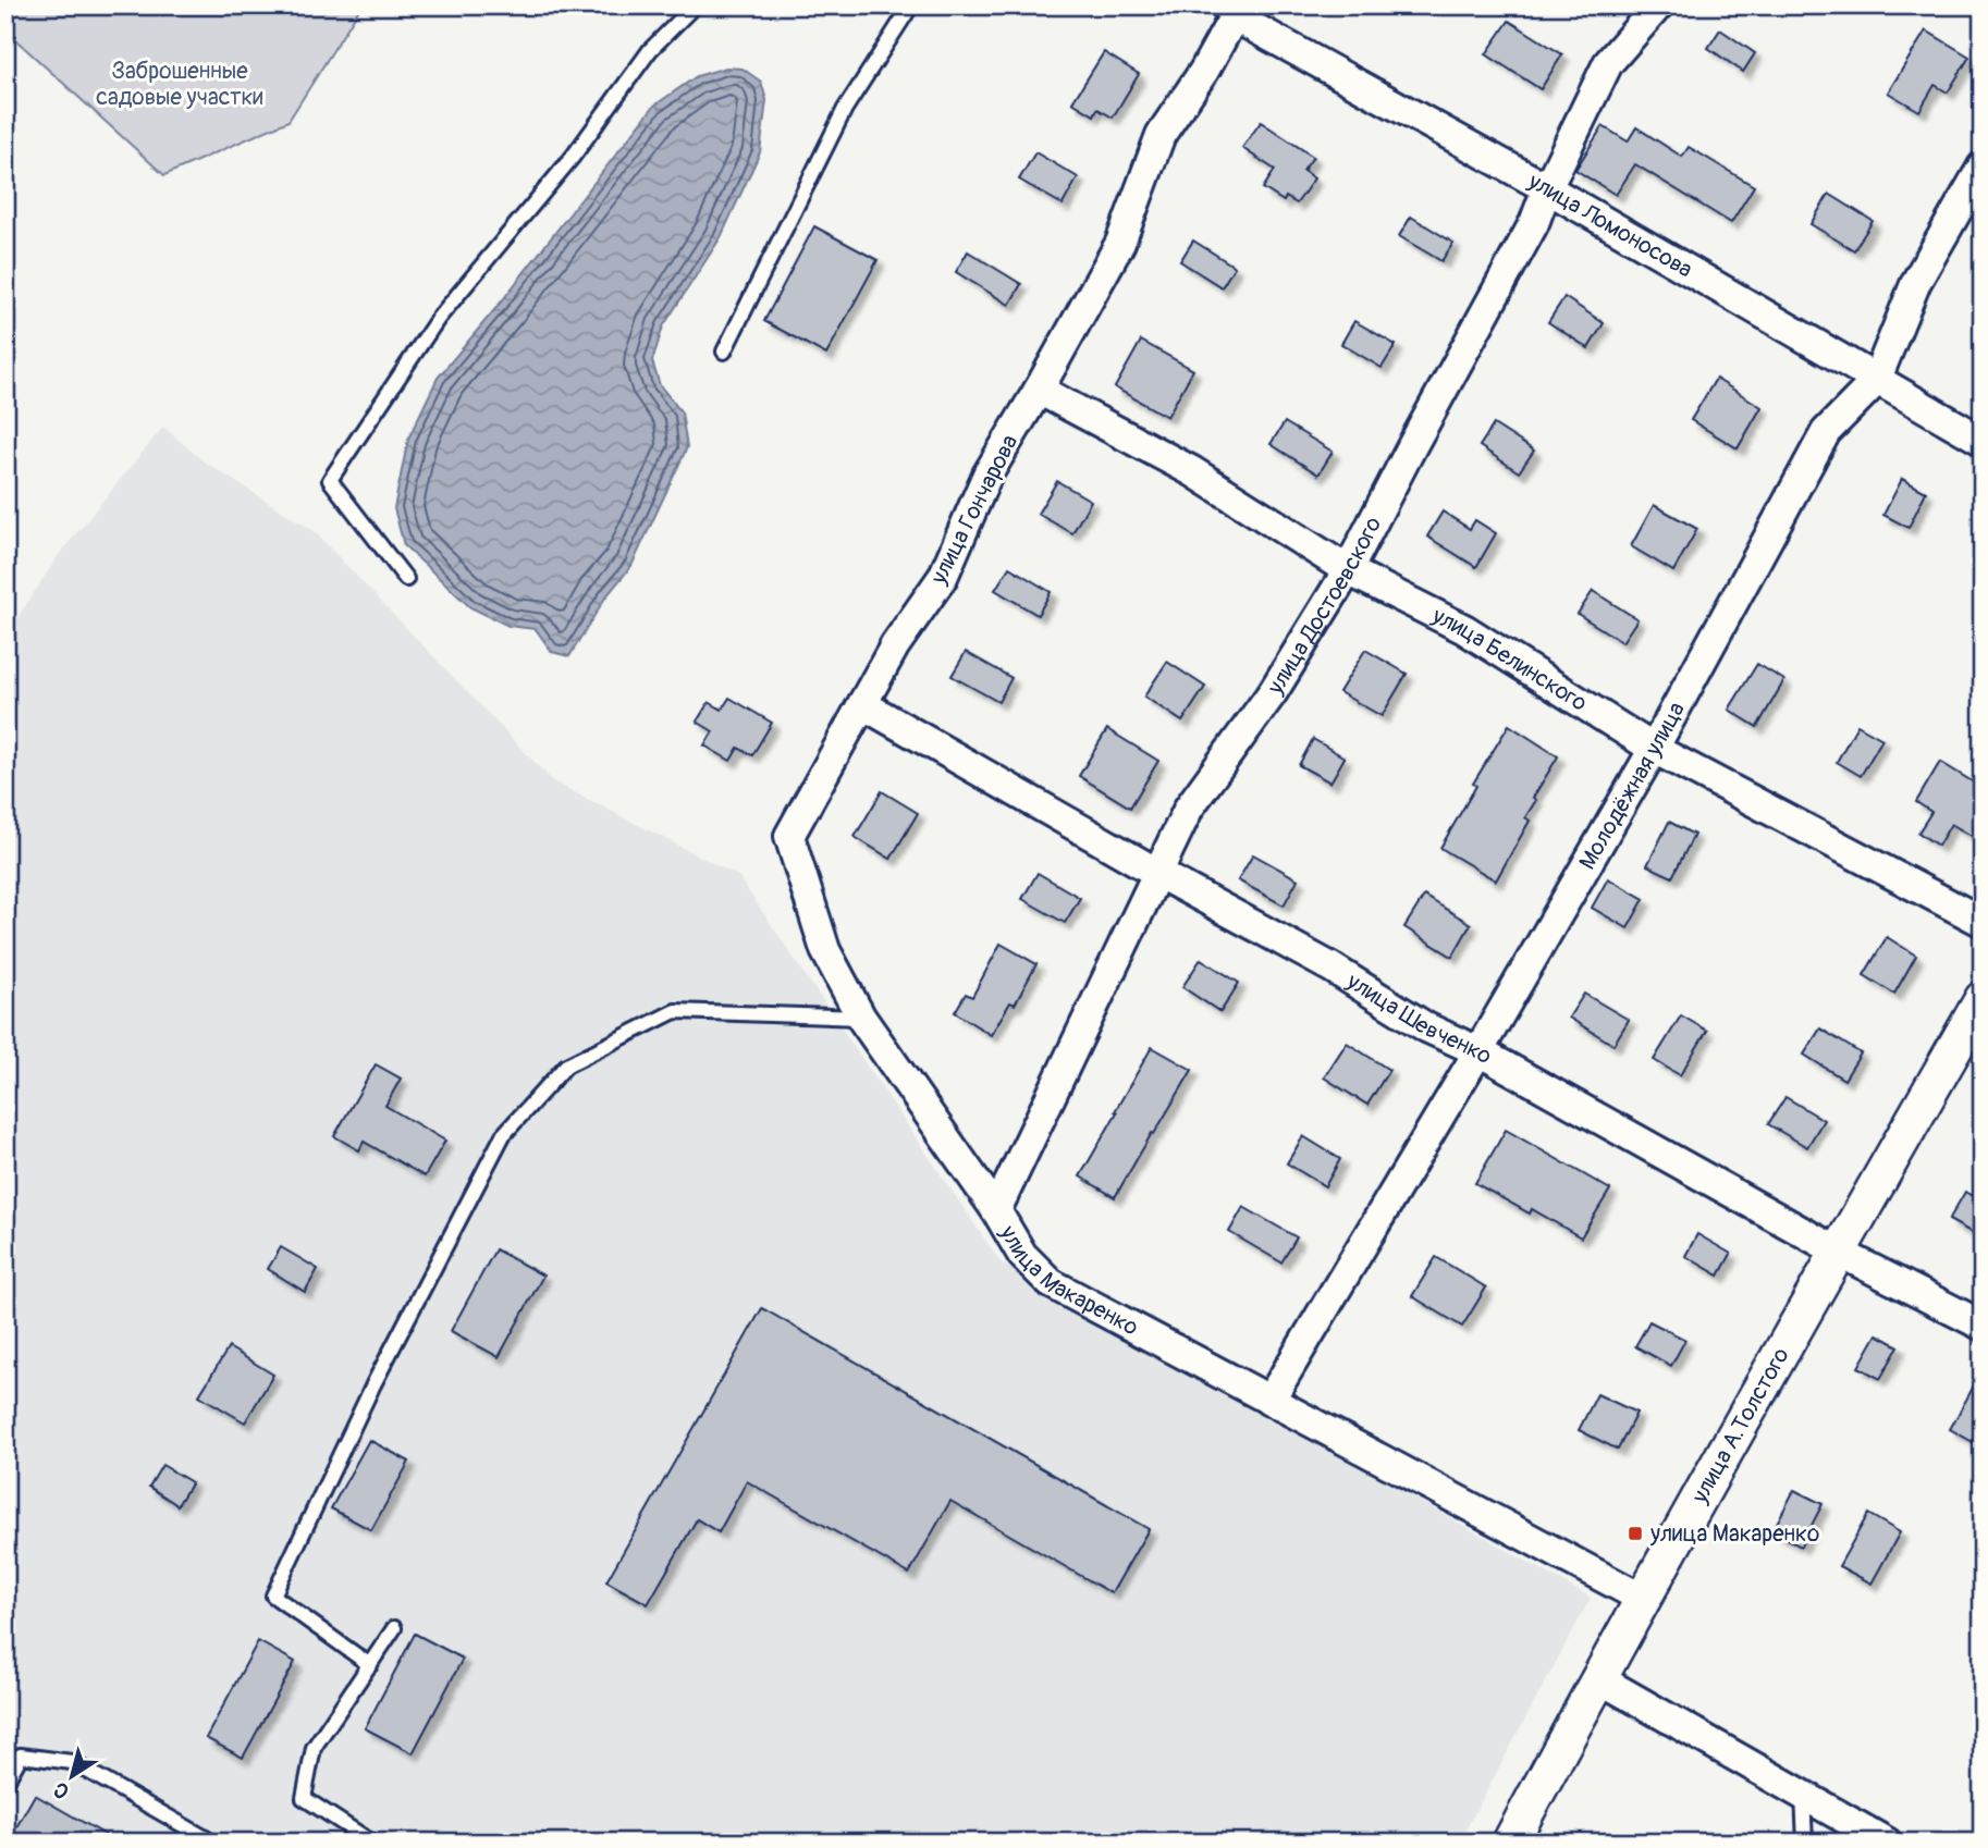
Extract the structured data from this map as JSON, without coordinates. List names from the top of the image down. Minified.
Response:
{"streets":{"street":["улица Ломоносова","улица Гончарова","улица Достоевского","улица Белинского","Молодёжная улица","улица Шевченко","улица Макаренко","улица А.Толстого"]},"crossings":[["улица Ломоносова","улица Гончарова"],["улица Ломоносова","улица Достоевского"],["улица Ломоносова","Молодёжная улица"],["улица Гончарова","улица Белинского"],["улица Гончарова","улица Шевченко"],["улица Гончарова","улица Макаренко"],["улица Достоевского","улица Белинского"],["улица Достоевского","улица Шевченко"],["улица Достоевского","улица Макаренко"],["улица Белинского","Молодёжная улица"],["Молодёжная улица","улица Шевченко"],["Молодёжная улица","улица Макаренко"],["улица Шевченко","улица А.Толстого"],["улица Макаренко","улица А.Толстого"]],"parks":["Заброшенные садовые участки"],"places":{"transit":["улица Макаренко"]},"north":"bottom left"}
